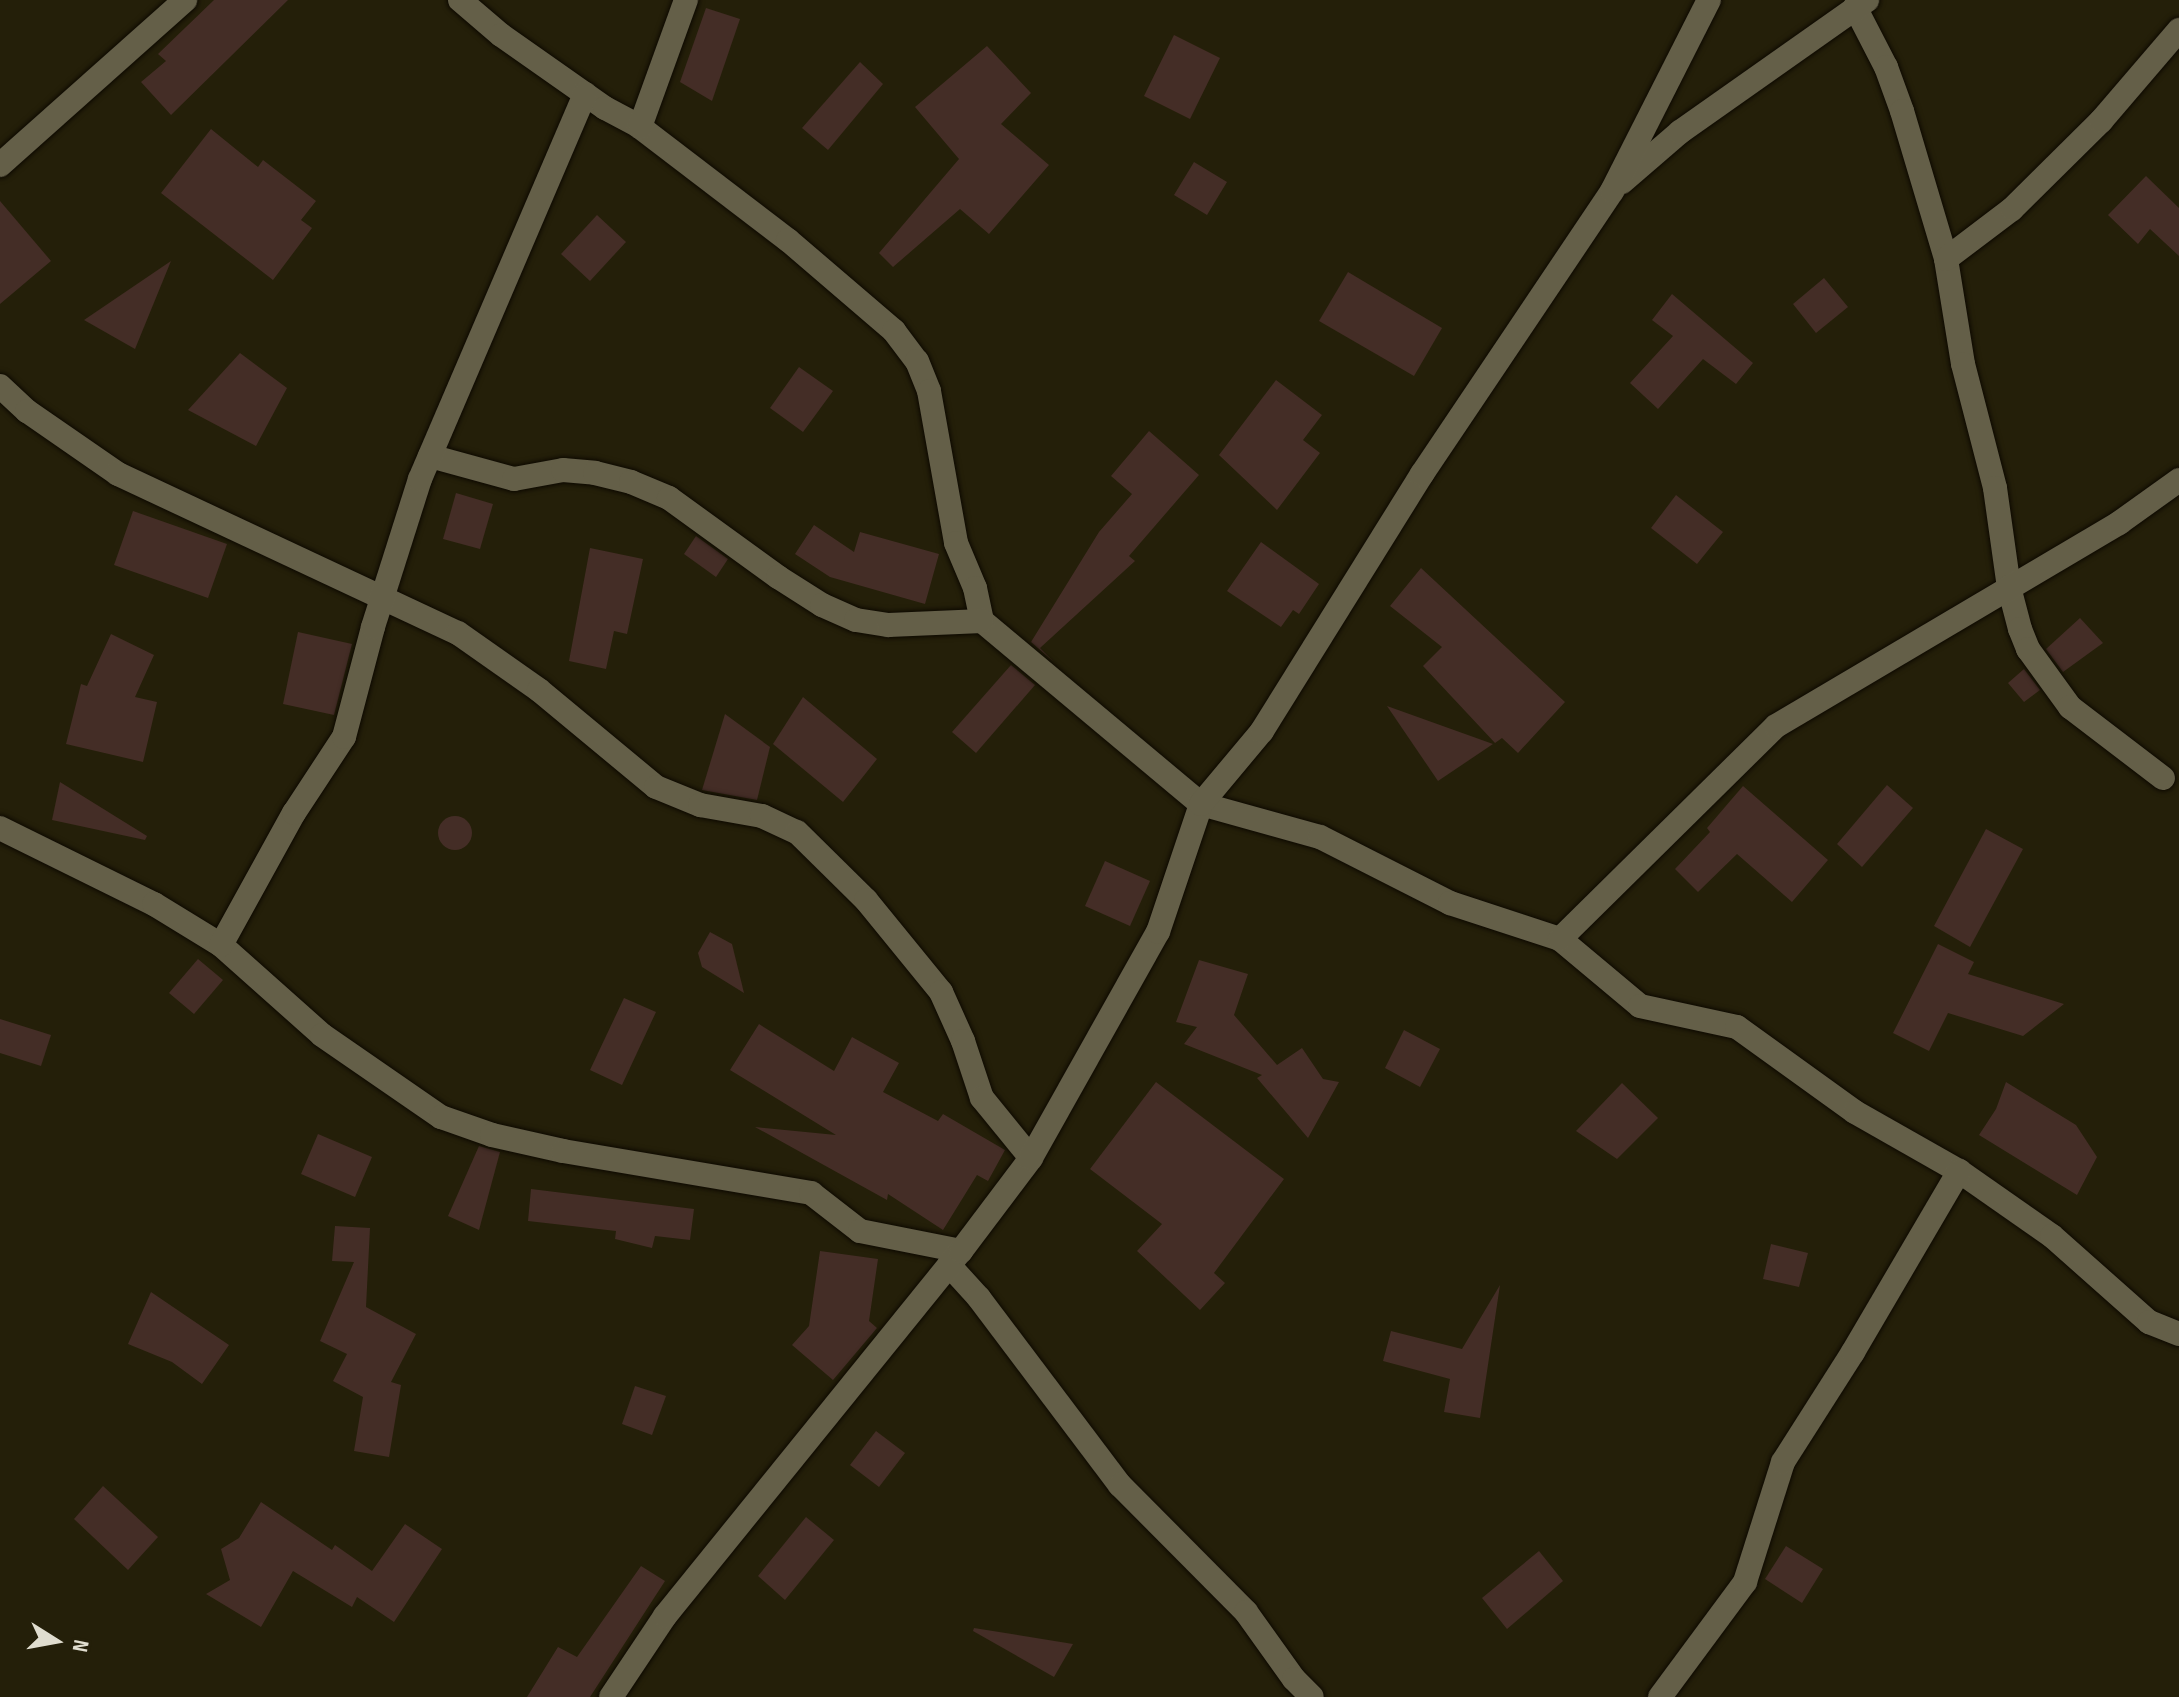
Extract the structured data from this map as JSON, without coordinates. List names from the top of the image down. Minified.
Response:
{"north":"right"}
